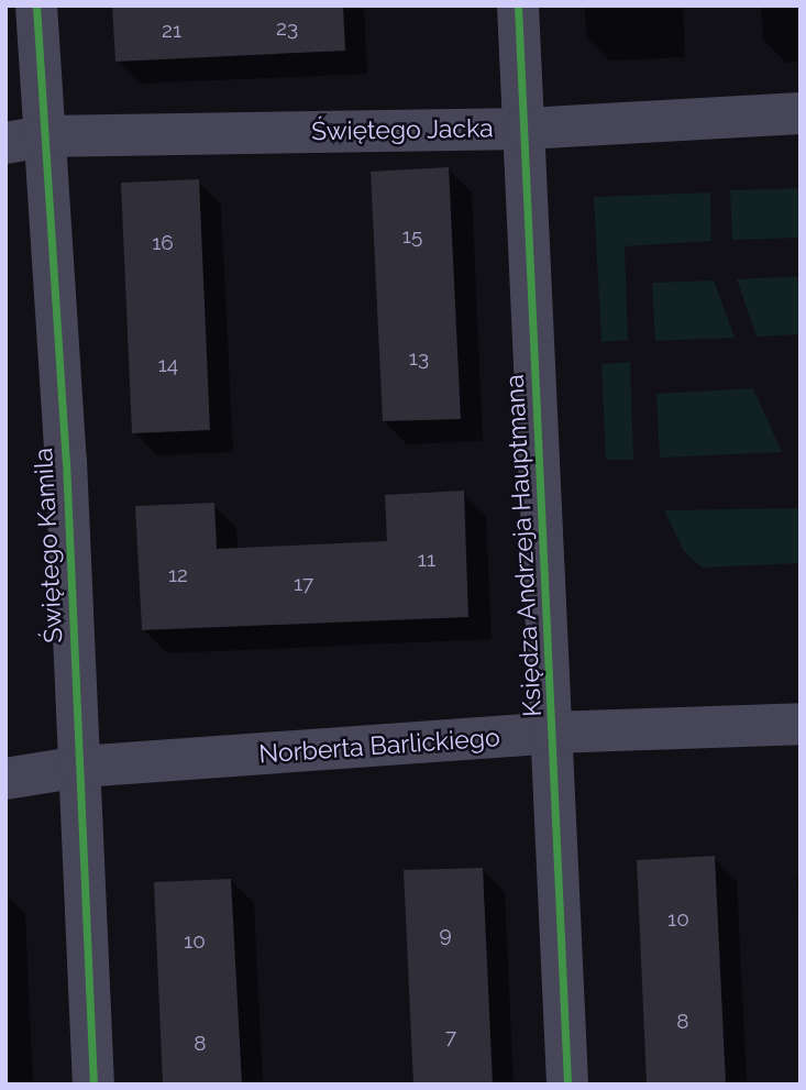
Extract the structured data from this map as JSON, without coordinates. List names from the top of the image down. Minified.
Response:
{"streets":{"street":["Świętego Jacka","Świętego Kamila","Księdza Andrzeja Hauptmana","Norberta Barlickiego"]},"crossings":[["Świętego Jacka","Świętego Kamila"],["Świętego Jacka","Księdza Andrzeja Hauptmana"],["Świętego Kamila","Norberta Barlickiego"],["Księdza Andrzeja Hauptmana","Norberta Barlickiego"]],"house_numbers":["23","21","15","16","13","14","11","12","17","10","9","10","8","7","8"]}
